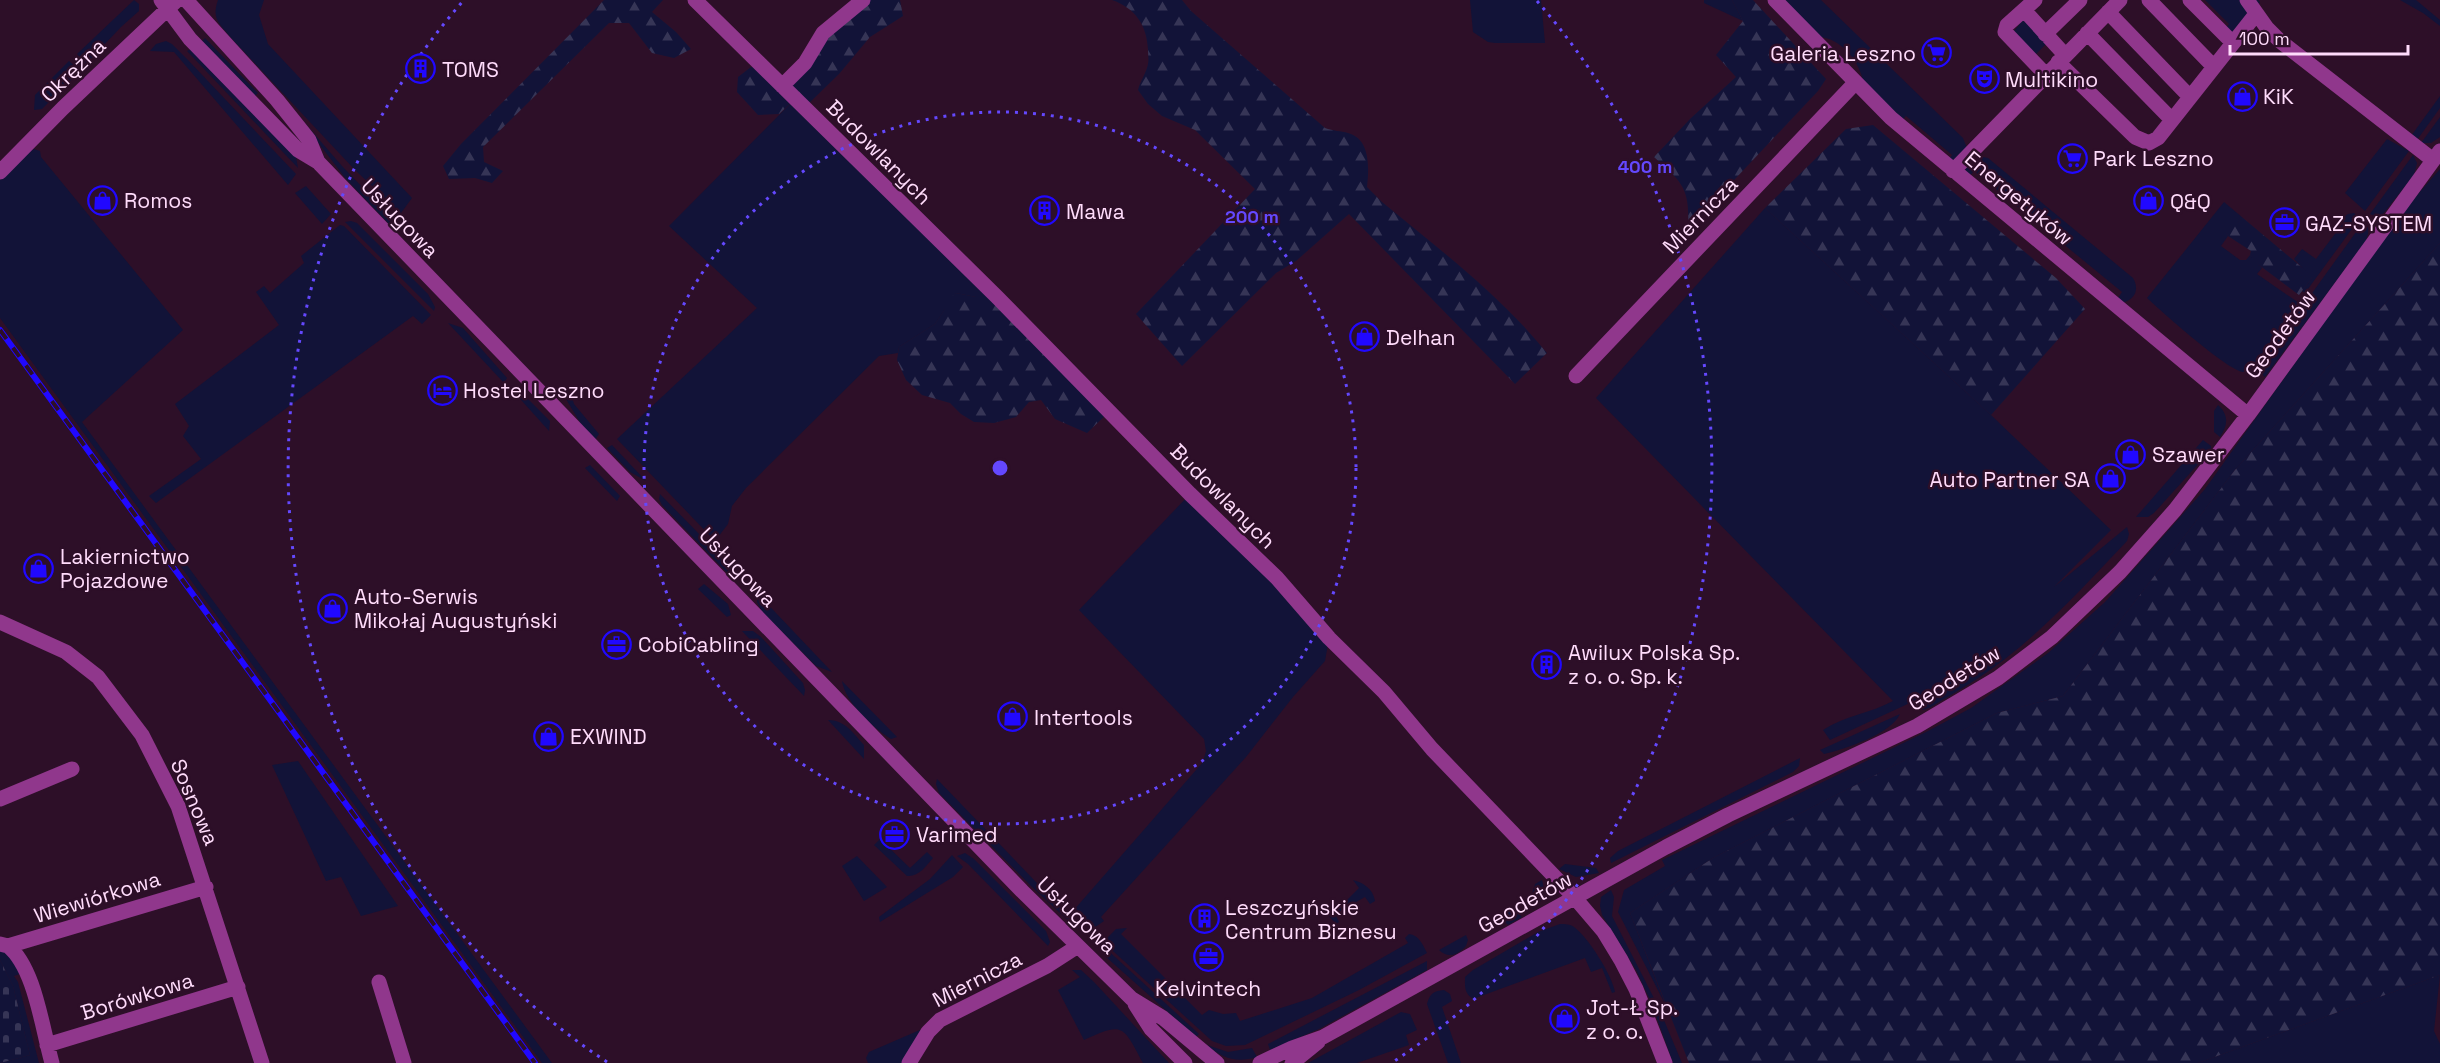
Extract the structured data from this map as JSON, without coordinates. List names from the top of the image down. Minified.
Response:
{"streets":{"street":["Okrężna","Budowlanych","Energetyków","Miernicza","Usługowa","Geodetów","Sosnowa","Wiewiórkowa","Borówkowa"]},"crossings":[["Okrężna","Usługowa"],["Budowlanych","Geodetów"],["Energetyków","Miernicza"],["Energetyków","Geodetów"],["Miernicza","Usługowa"],["Sosnowa","Wiewiórkowa"],["Sosnowa","Borówkowa"]],"places":{"supermarket":["Galeria Leszno","Park Leszno"],"building":["TOMS","Mawa","Awilux Polska Sp. z o. o. Sp. k.","Leszczyńskie Centrum Biznesu"],"theatre":["Multikino"],"shop":["KiK","Romos","Q&Q","Delhan","Szawer","Auto Partner SA","Lakiernictwo Pojazdowe","Auto-Serwis Mikołaj Augustyński","Intertools","EXWIND","Jot-Ł Sp. z o. o."],"office":["GAZ-SYSTEM","CobiCabling","Varimed","Kelvintech"],"hotel":["Hostel Leszno"]},"scale_bar":"100 m","rings":["400 m","200 m"]}
